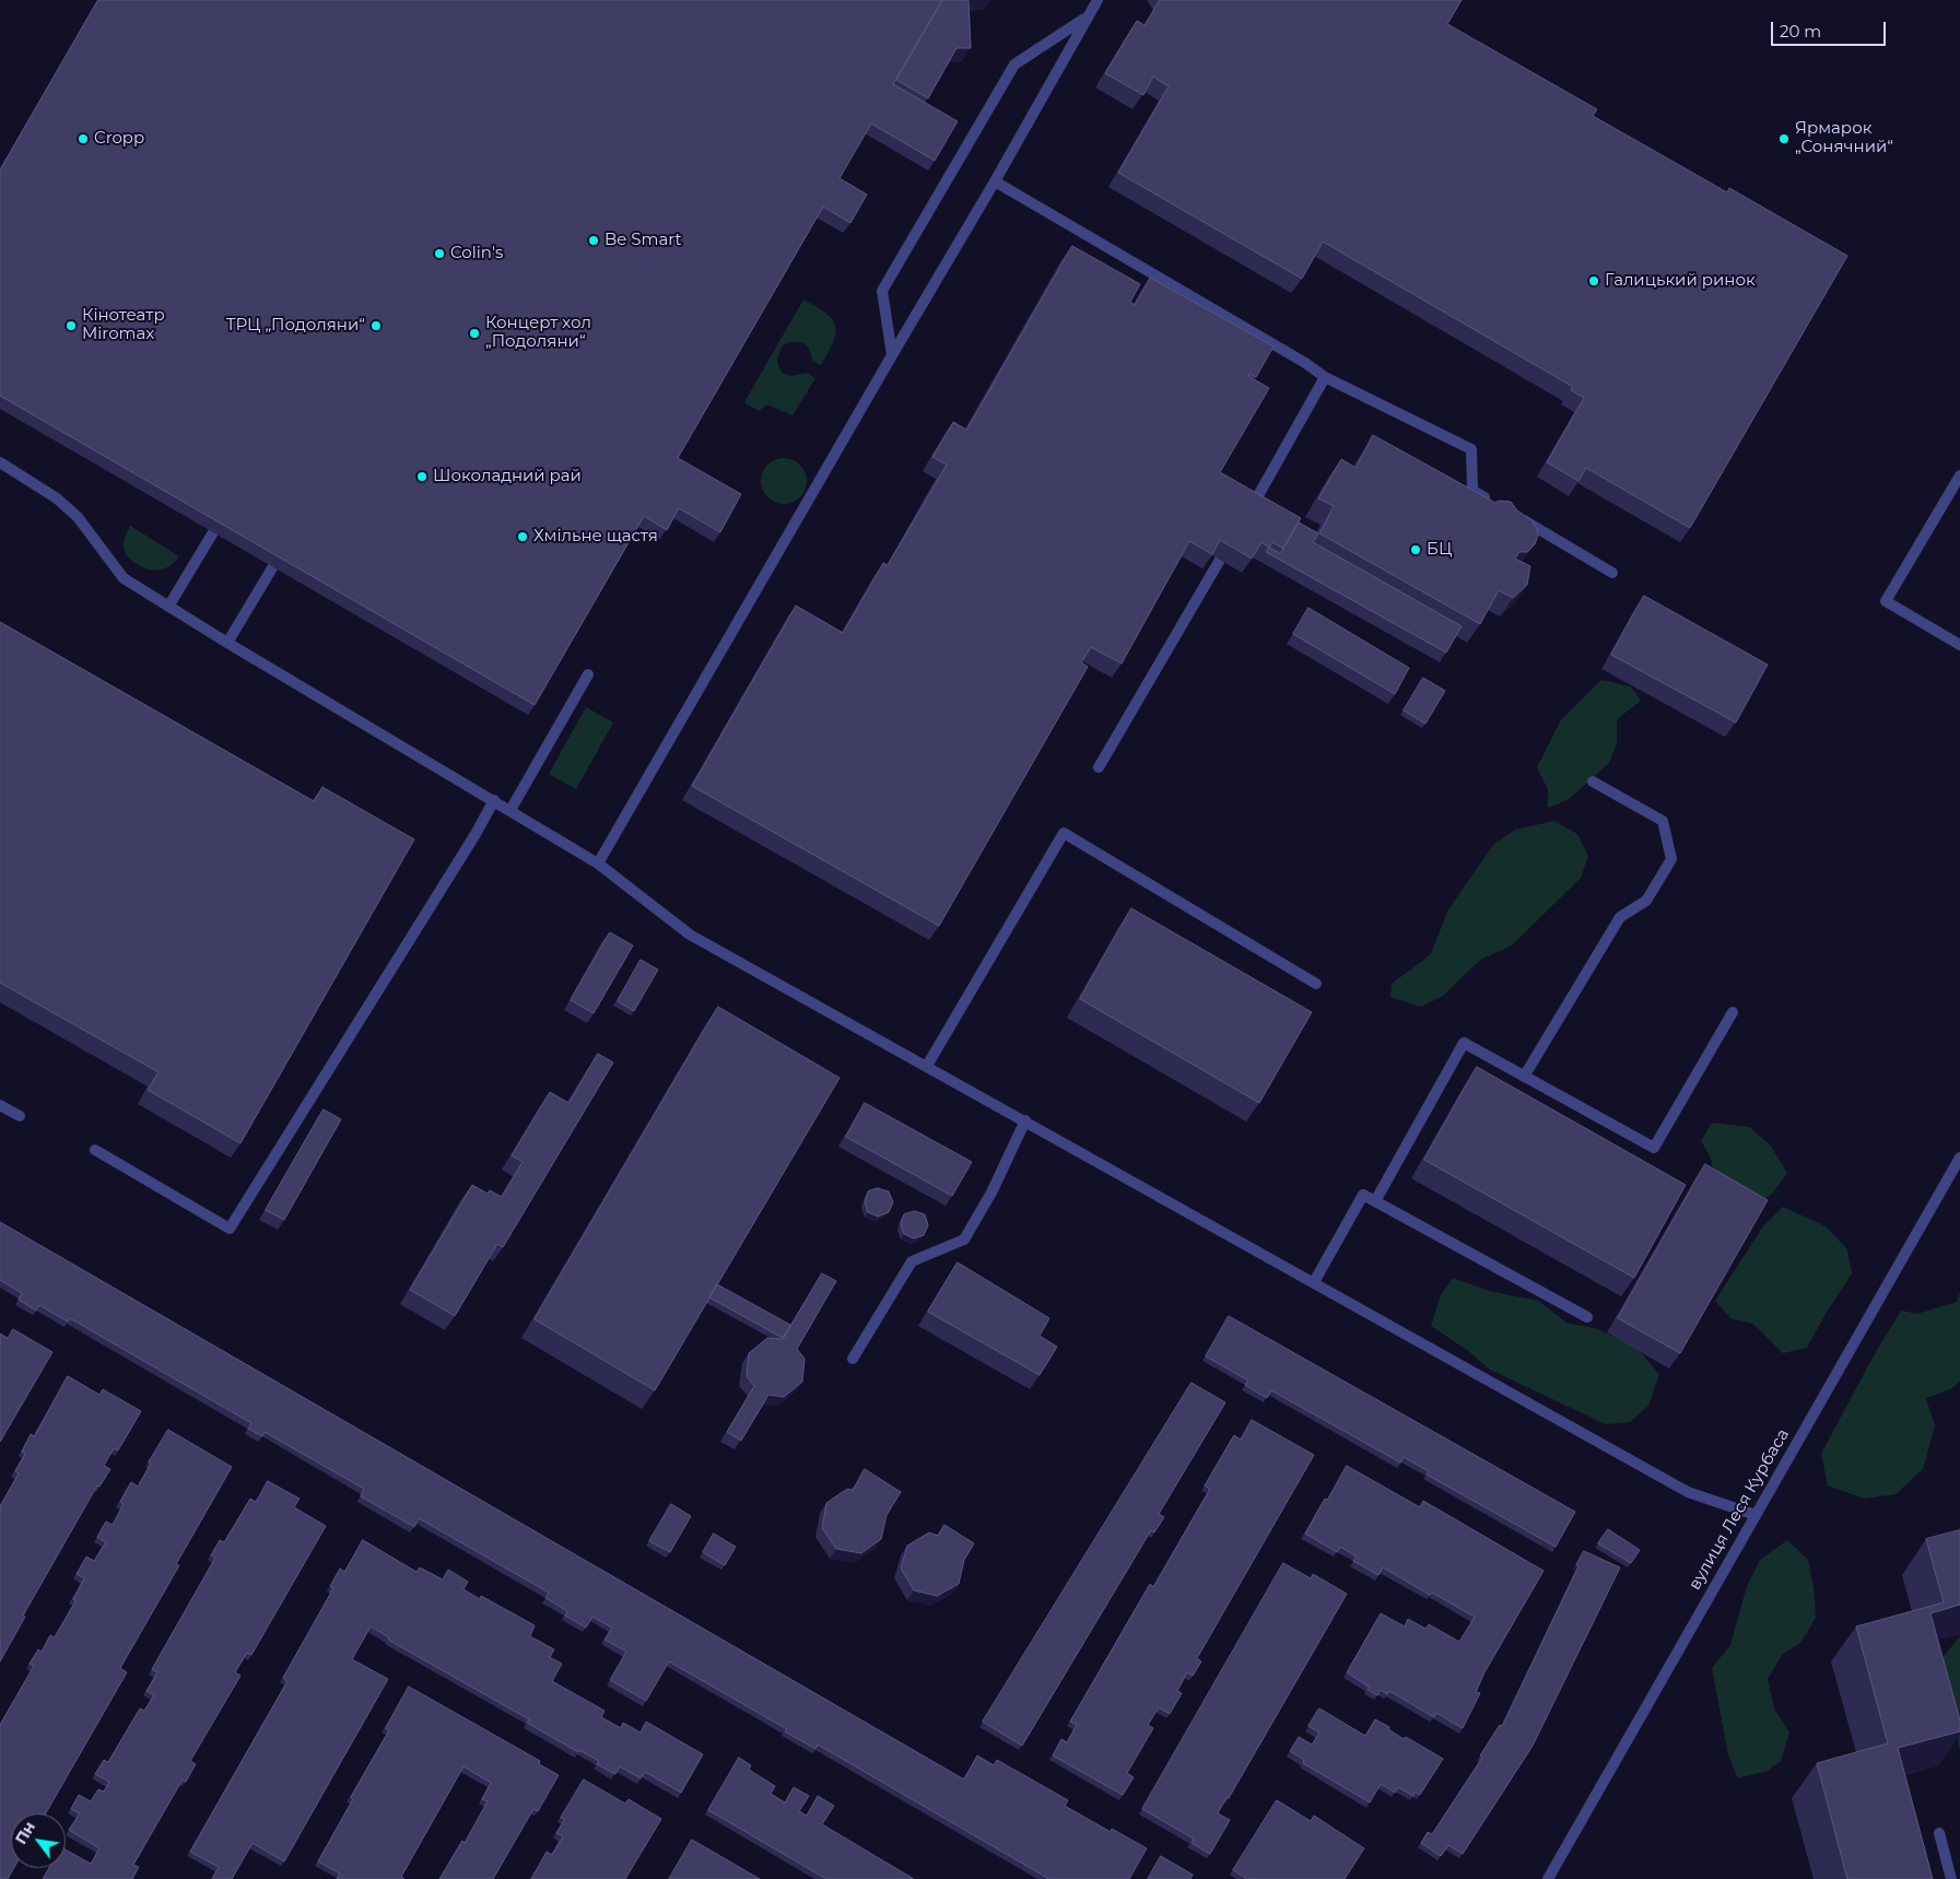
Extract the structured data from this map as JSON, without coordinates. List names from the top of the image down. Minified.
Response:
{"streets":{"street":["вулиця Леся Курбаса"]},"places":["Cropp","Ярмарок „Сонячний“","Be Smart","Colin's","Галицький ринок","Кінотеатр Miromax","ТРЦ „Подоляни“","Концерт хол „Подоляни“","Шоколадний рай","Хмільне щастя","БЦ"],"scale_bar":"20 m","north":"top left"}
